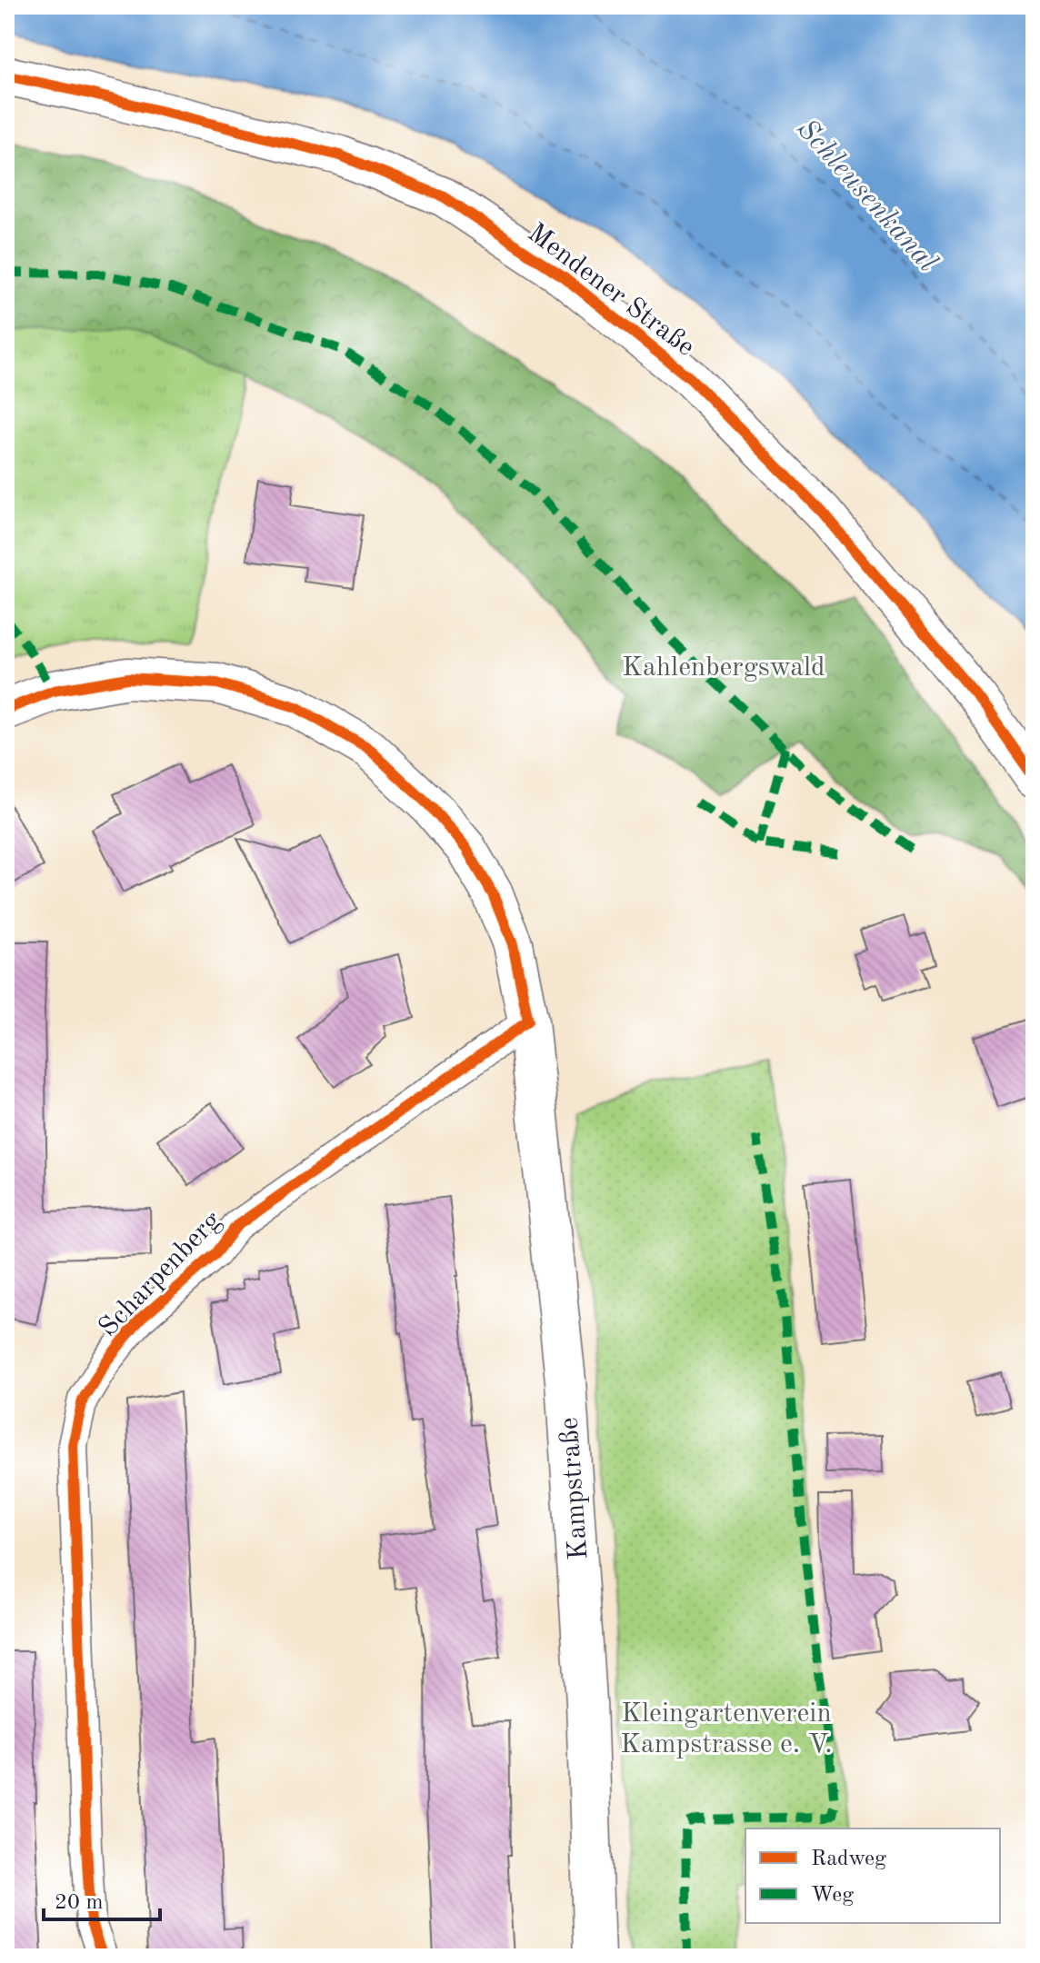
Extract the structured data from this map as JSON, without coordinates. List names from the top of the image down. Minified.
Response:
{"streets":{"main road":["Kampstraße"],"street":["Mendener Straße","Scharpenberg"]},"crossings":[["Scharpenberg","Kampstraße"]],"water":["Schleusenkanal"],"parks":["Kahlenbergswald","Kleingartenverein Kampstrasse e. V."],"legend":["Radweg","Weg"],"scale_bar":"20 m"}
